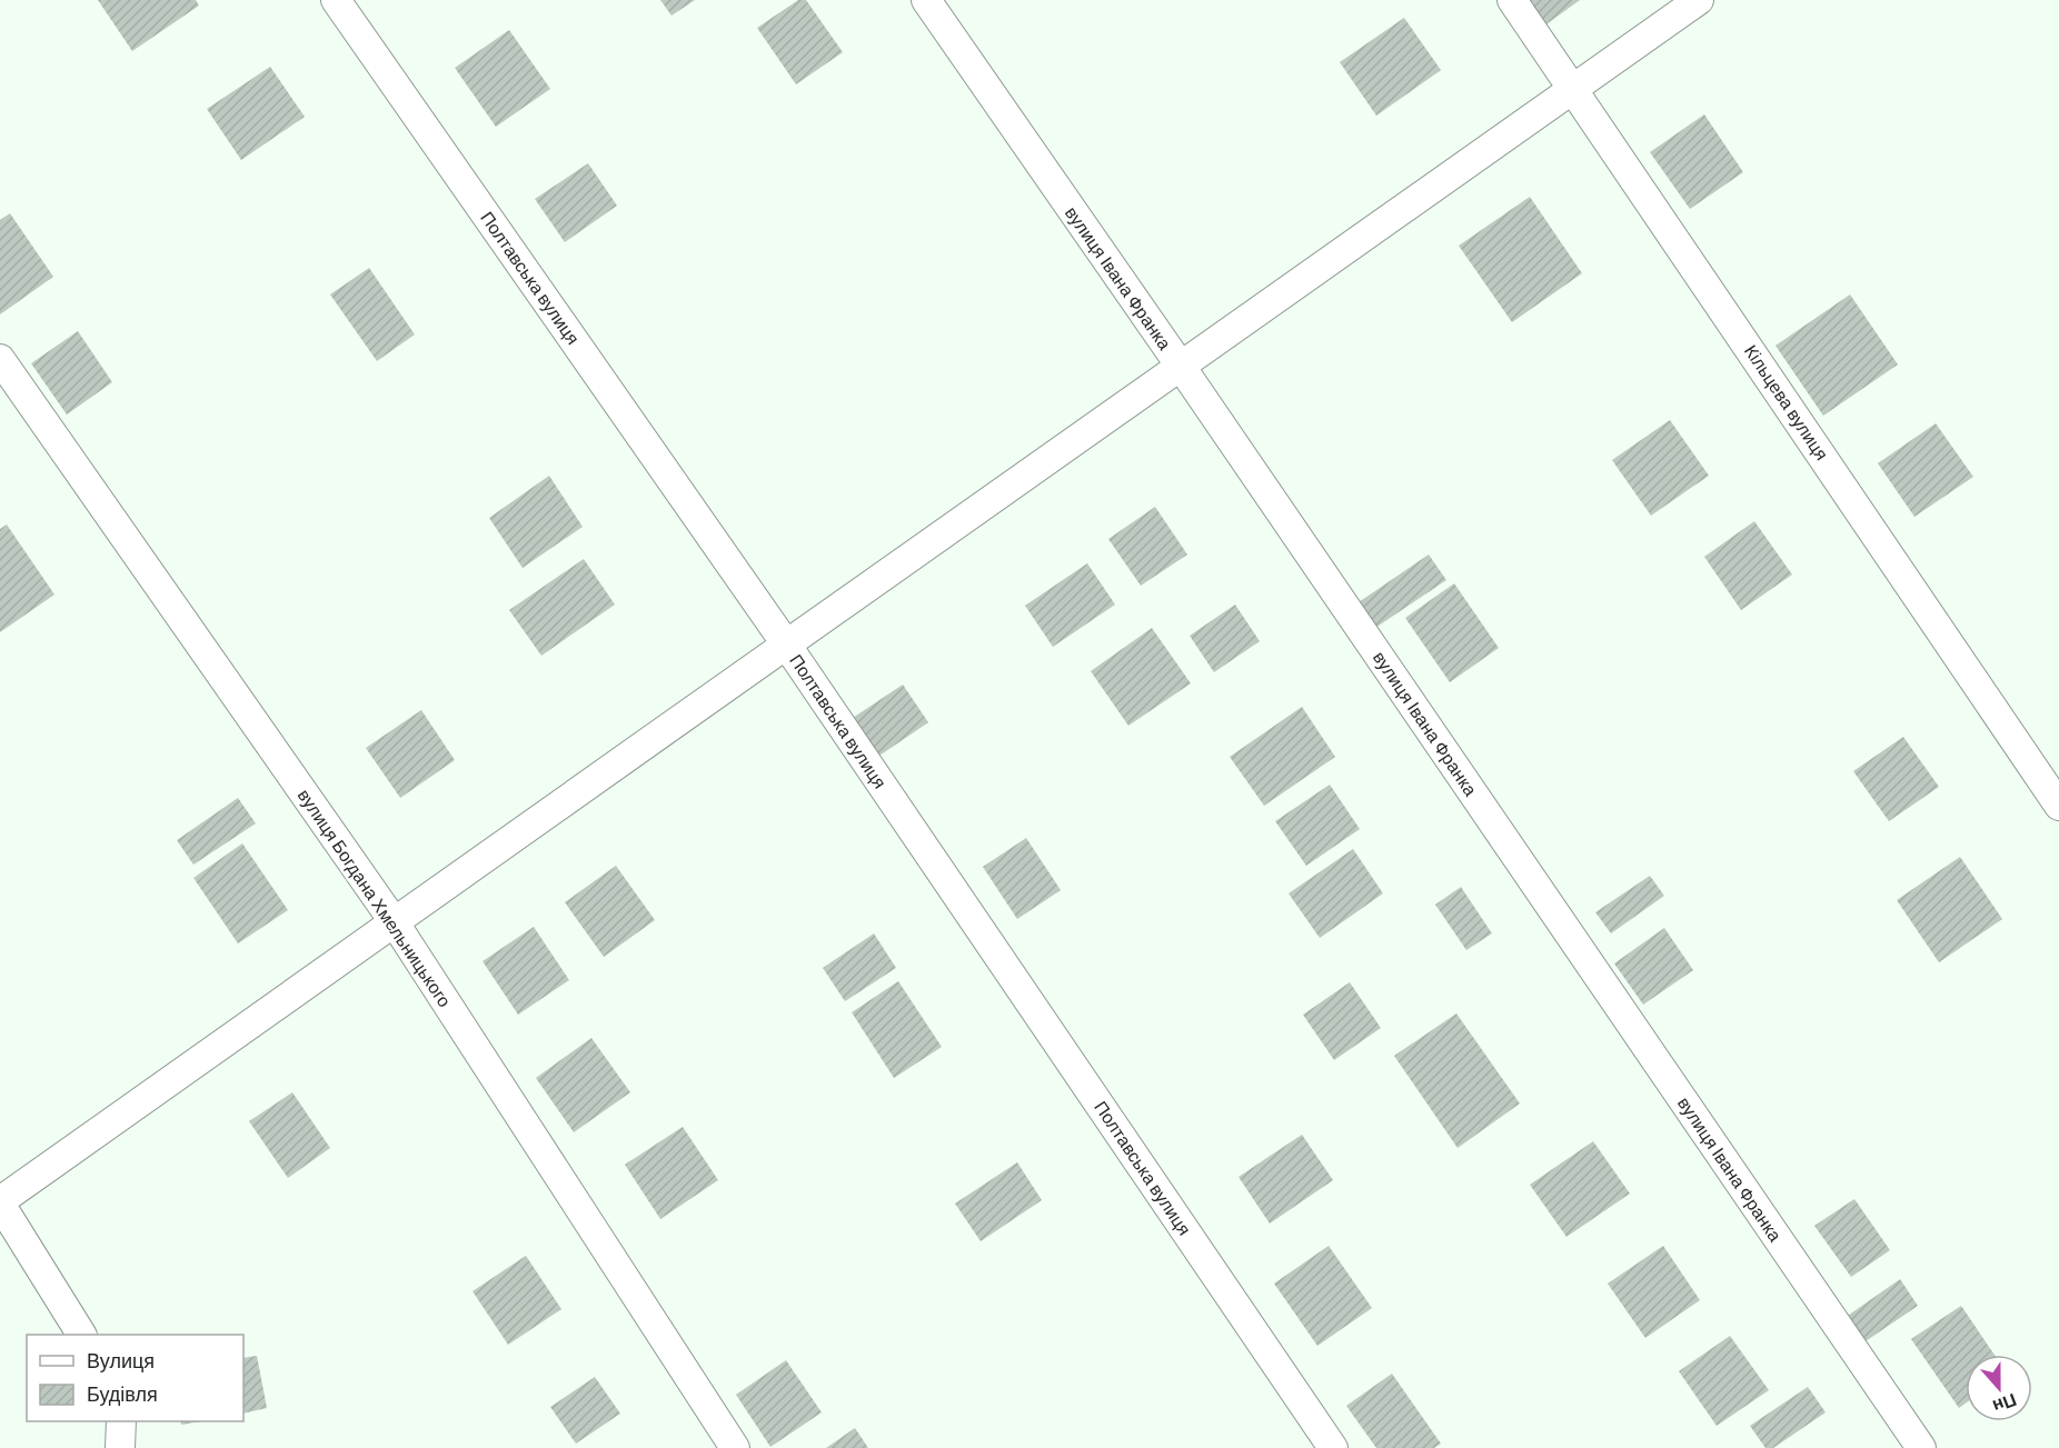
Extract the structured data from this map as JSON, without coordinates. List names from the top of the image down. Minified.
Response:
{"streets":{"street":["Полтавська вулиця","вулиця Івана Франка","Кільцева вулиця","вулиця Богдана Хмельницького"]},"legend":["Вулиця","Будівля"],"north":"bottom"}
